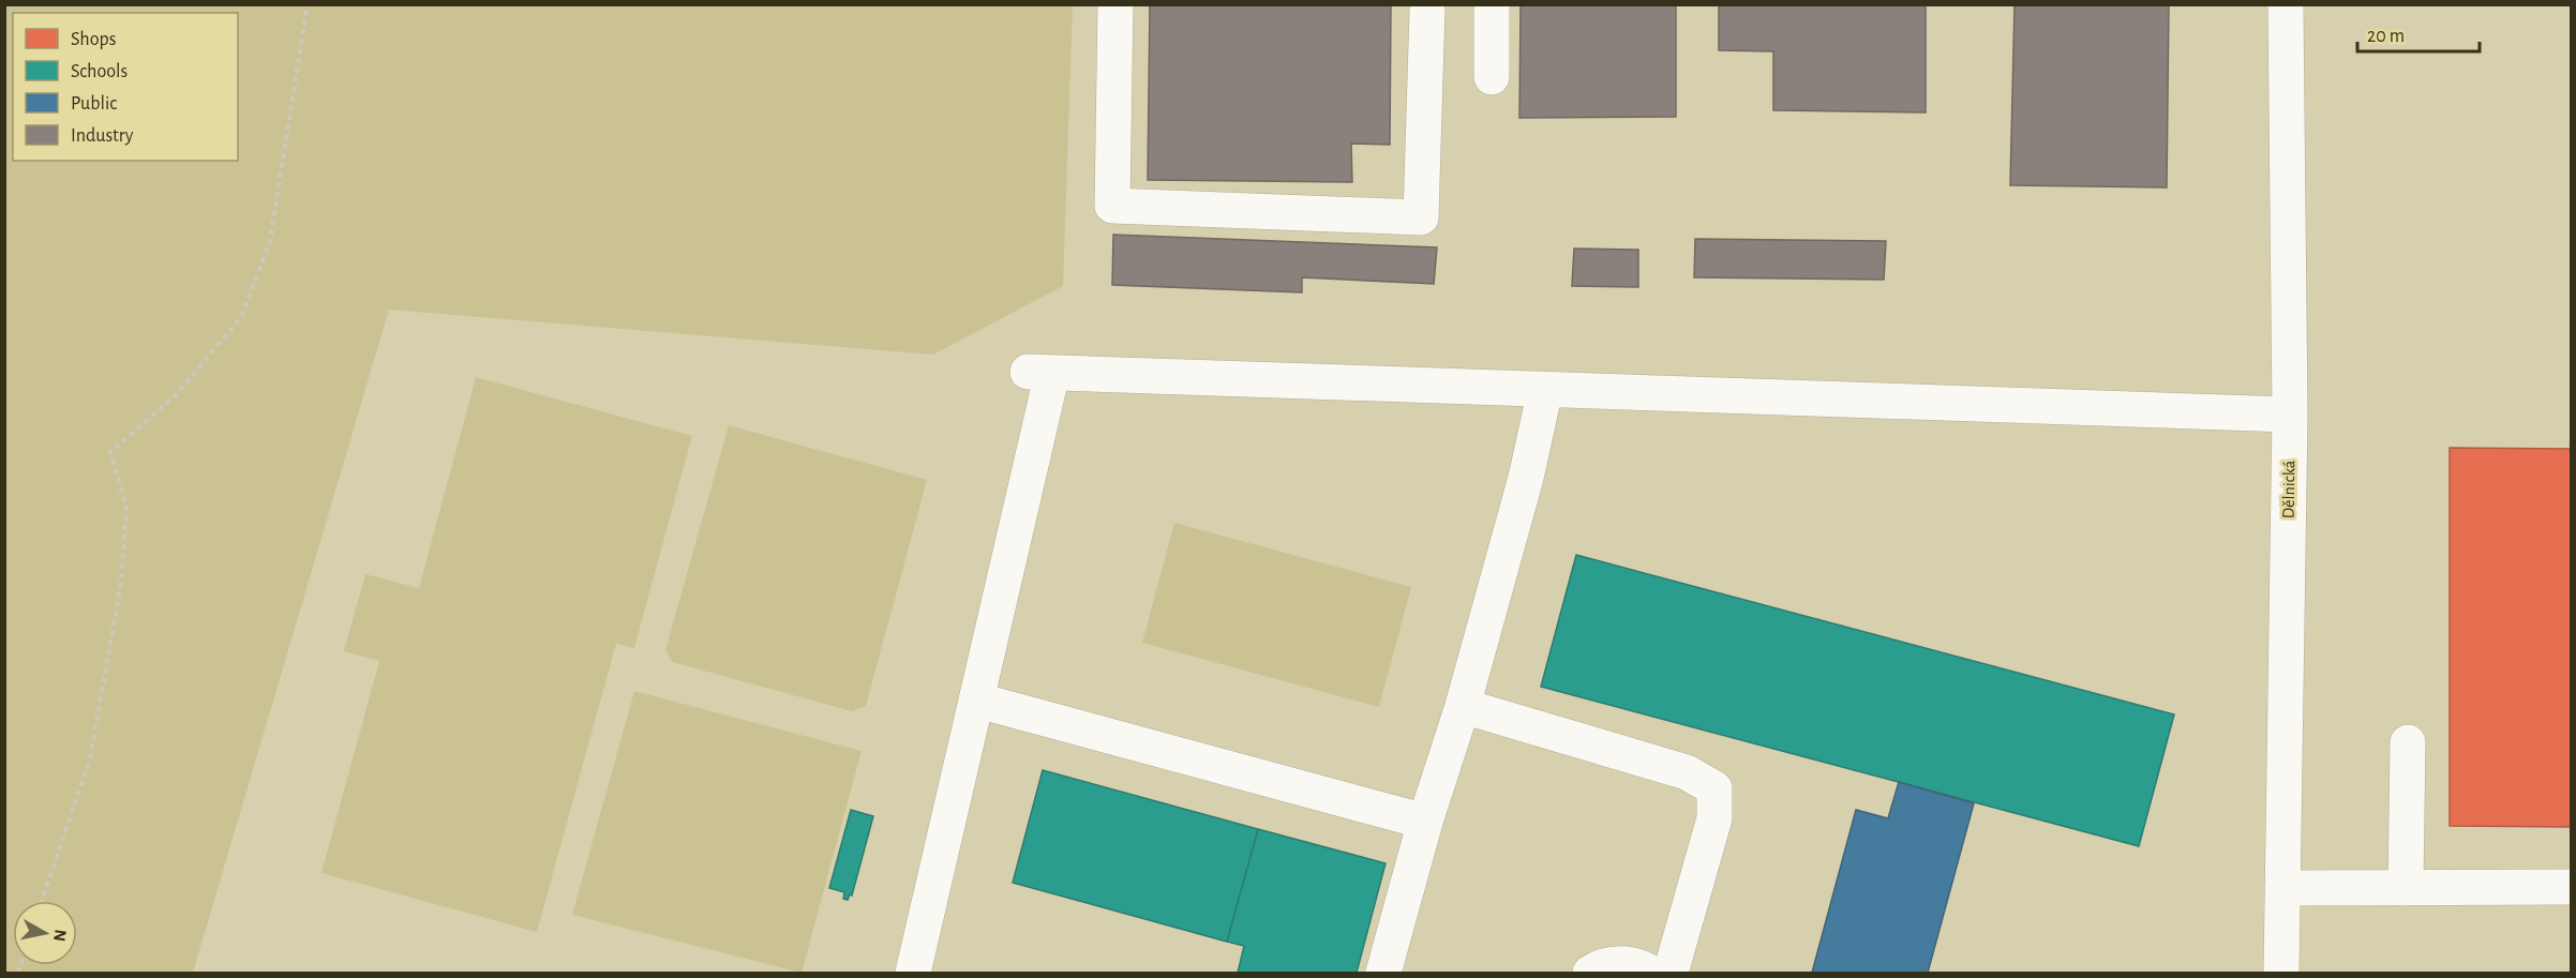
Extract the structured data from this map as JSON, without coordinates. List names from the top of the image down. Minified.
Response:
{"streets":{"street":["Dělnická"]},"legend":["Shops","Schools","Public","Industry"],"scale_bar":"20 m","north":"right"}
